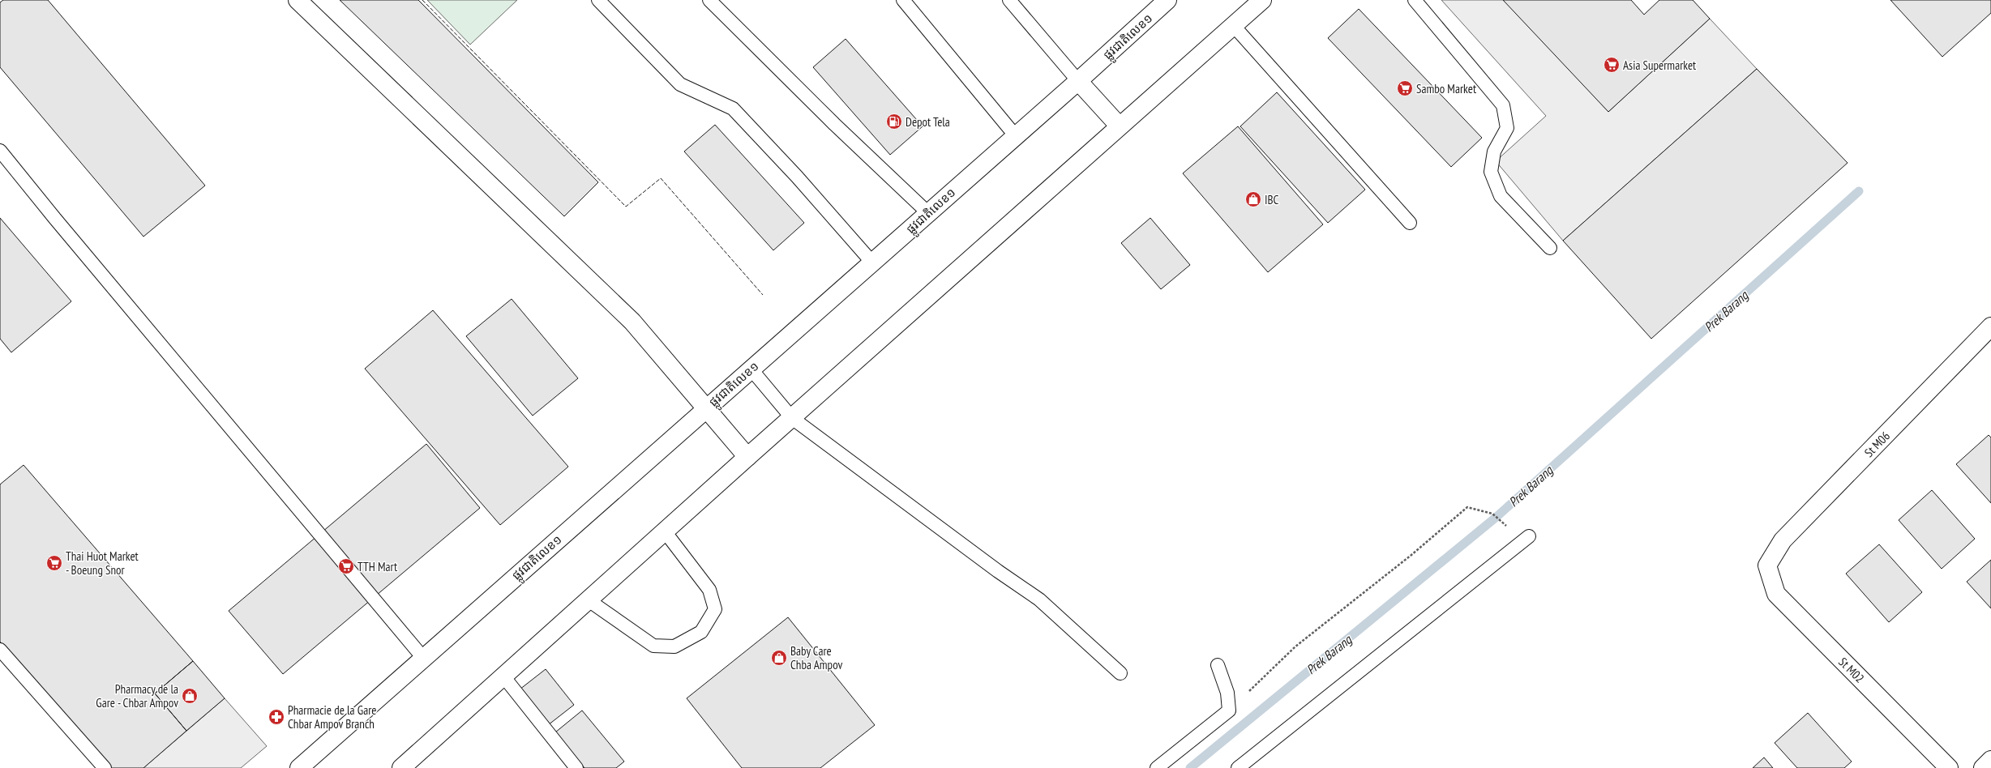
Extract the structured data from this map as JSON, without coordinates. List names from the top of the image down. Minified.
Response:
{"streets":{"main road":["ផ្លូវជាតិលេខ១","St M06","St M02"]},"crossings":[["St M06","St M02"]],"water":["Prek Barang"],"places":{"supermarket":["Asia Supermarket","Sambo Market","Thai Huot Market - Boeung Snor","TTH Mart"],"fuel station":["Depot Tela"],"shop":["IBC","Baby Care Chba Ampov","Pharmacy de la Gare - Chbar Ampov"],"pharmacy":["Pharmacie de la Gare Chbar Ampov Branch"]}}
